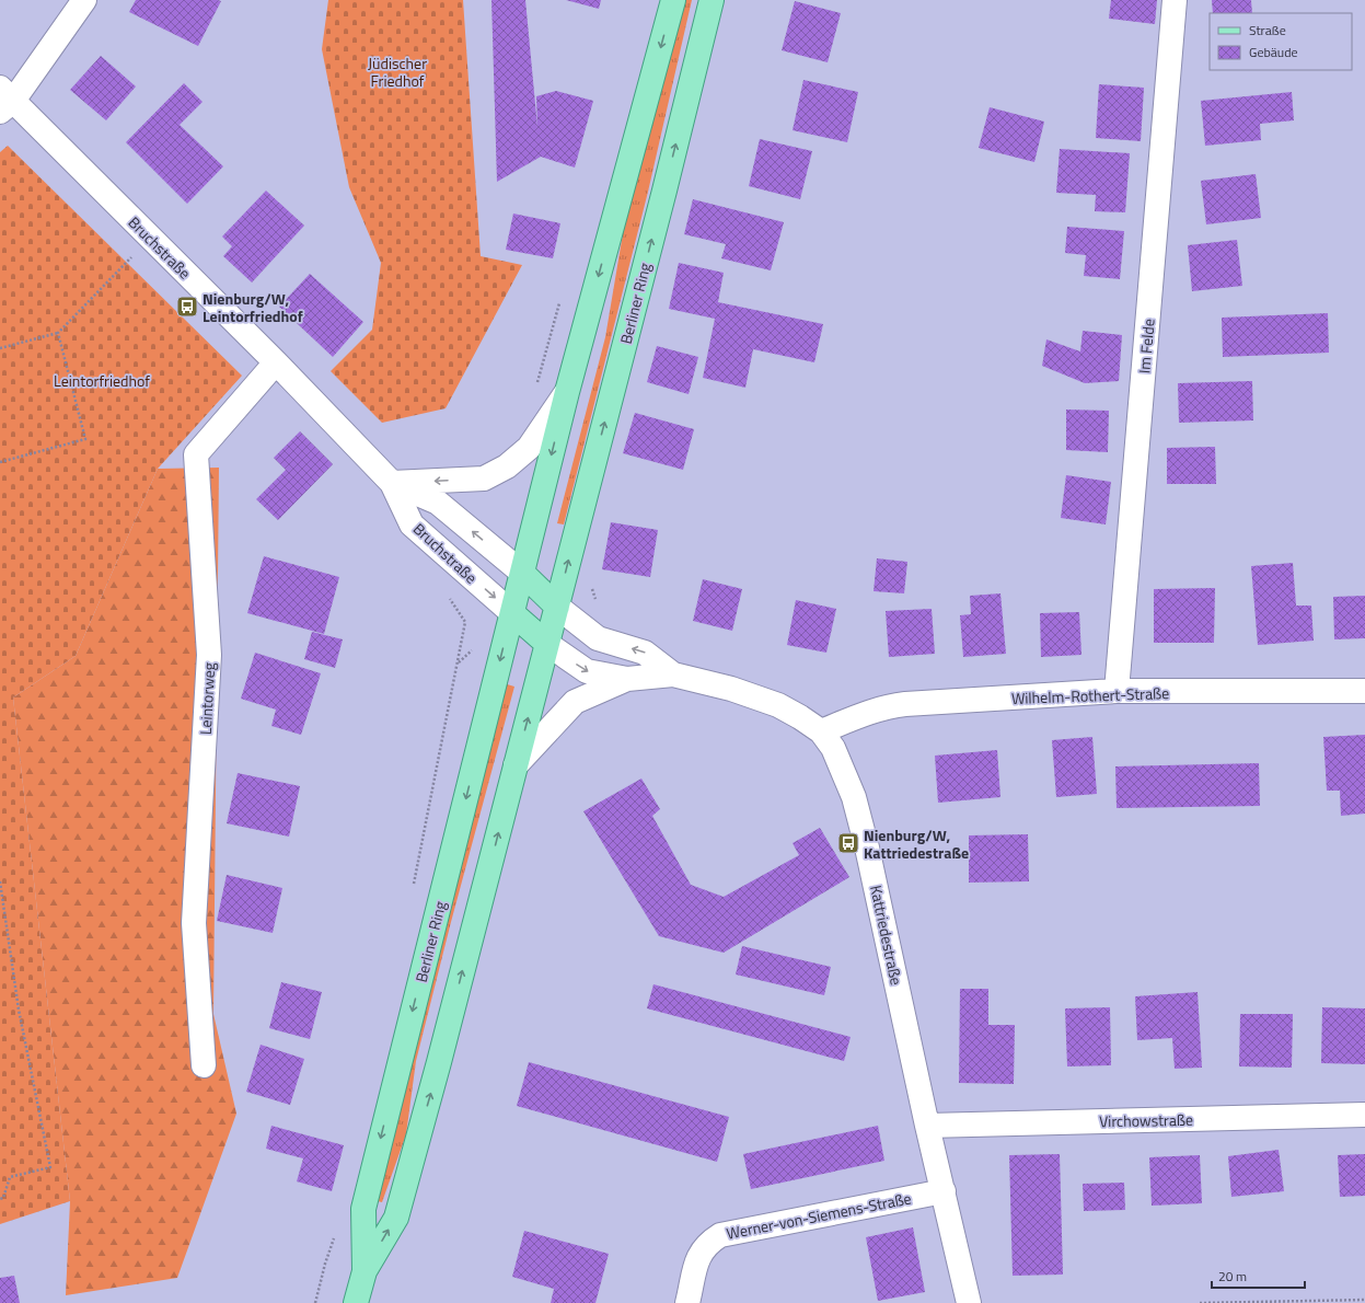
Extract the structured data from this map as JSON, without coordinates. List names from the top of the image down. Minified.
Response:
{"streets":{"main road":["Berliner Ring"],"street":["Bruchstraße","Im Felde","Wilhelm-Rothert-Straße","Leintorweg","Kattriedestraße","Virchowstraße","Werner-von-Siemens-Straße"]},"crossings":[["Bruchstraße","Berliner Ring"],["Bruchstraße","Leintorweg"],["Berliner Ring","Kattriedestraße"],["Im Felde","Wilhelm-Rothert-Straße"],["Wilhelm-Rothert-Straße","Kattriedestraße"],["Kattriedestraße","Virchowstraße"],["Kattriedestraße","Werner-von-Siemens-Straße"]],"parks":["Jüdischer Friedhof","Leintorfriedhof"],"places":{"bus stop":["Nienburg/W, Leintorfriedhof","Nienburg/W, Kattriedestraße"]},"legend":["Straße","Gebäude"],"scale_bar":"20 m"}
